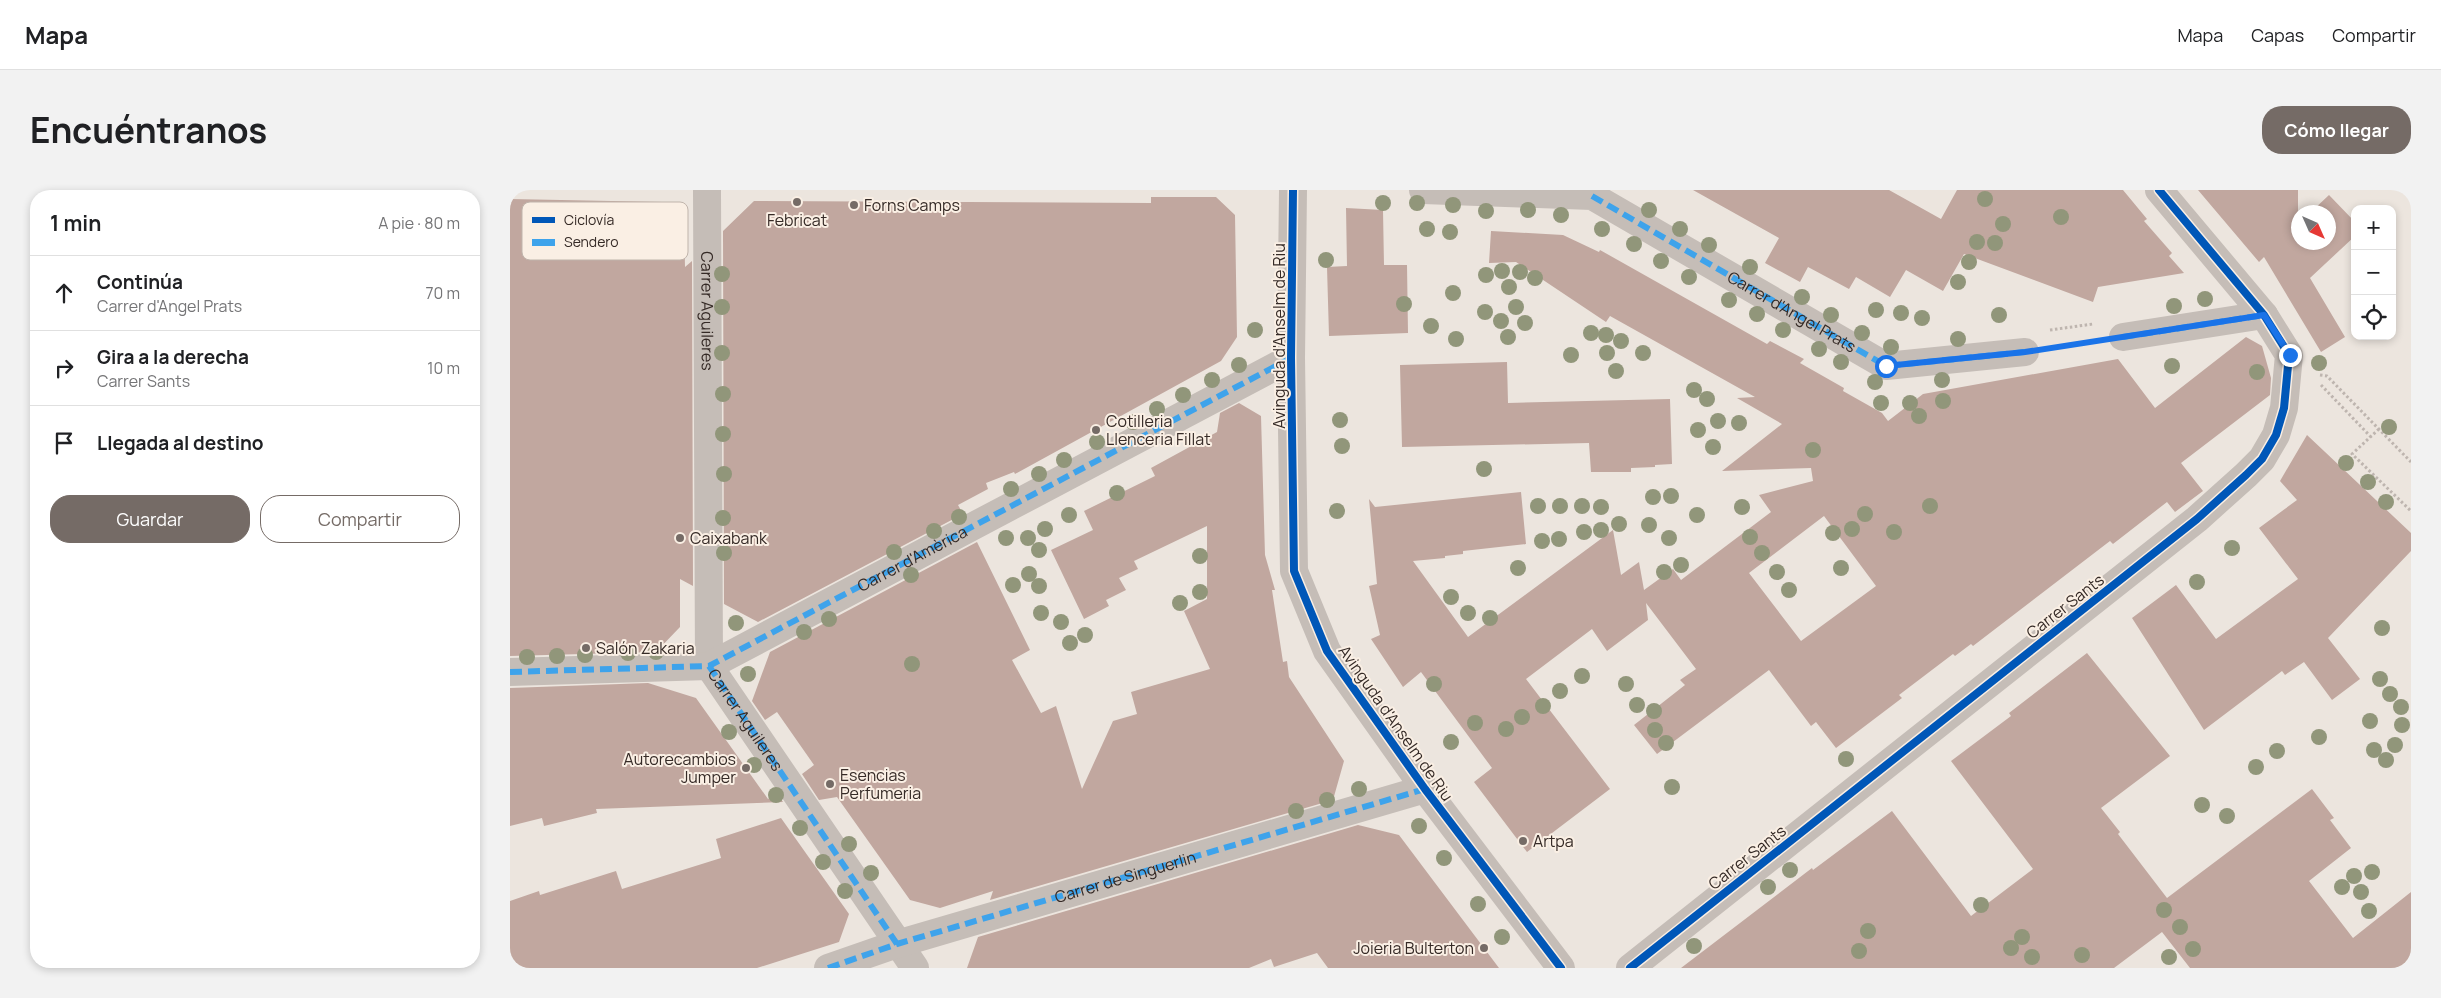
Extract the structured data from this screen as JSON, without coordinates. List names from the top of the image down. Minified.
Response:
{"streets":{"street":["Carrer Aguileres","Carrer d'Angel Prats","Avinguda d'Anselm de Riu","Carrer d'Amèrica","Carrer Sants","Carrer de Singuerlin"]},"crossings":[["Carrer Aguileres","Carrer d'Amèrica"],["Carrer Aguileres","Carrer de Singuerlin"],["Avinguda d'Anselm de Riu","Carrer d'Amèrica"],["Avinguda d'Anselm de Riu","Carrer de Singuerlin"]],"places":["Febricat","Forns Camps","Cotilleria Llenceria Fillat","Caixabank","Salón Zakaria","Autorecambios Jumper","Esencias Perfumeria","Artpa","Joieria Bulterton"],"legend":["Ciclovía","Sendero"],"north":"bottom right","page":{"header":"Mapa","nav":["Mapa","Capas","Compartir"],"title":"Encuéntranos","buttons":["Cómo llegar",["Guardar","Compartir"]],"heading":["1 min","A pie · 80 m"],"map_buttons":["+","−"],"list":[["Continúa","Carrer d'Angel Prats","70 m"],["Gira a la derecha","Carrer Sants","10 m"],"Llegada al destino"]}}
